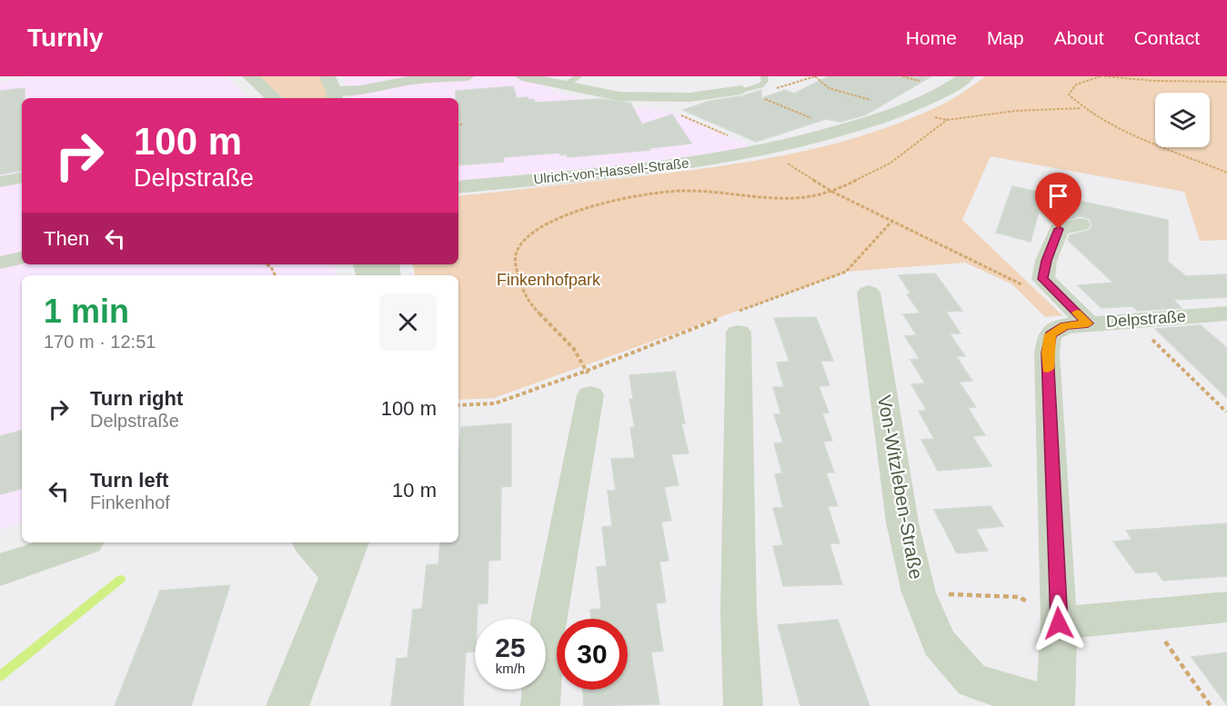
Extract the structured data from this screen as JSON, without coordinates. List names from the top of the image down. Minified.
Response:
{"streets":{"street":["Ulrich-von-Hassell-Straße","Delpstraße","Von-Witzleben-Straße"]},"crossings":[["Delpstraße","Von-Witzleben-Straße"]],"parks":["Finkenhofpark"],"page":{"header":"Turnly","nav":["Home","Map","About","Contact"],"turn":["100 m","Delpstraße"],"then":"Then","heading":["1 min","170 m · 12:51"],"list":[{"name":"Turn right","note":"Delpstraße","value":"100 m"},{"name":"Turn left","note":"Finkenhof","value":"10 m"}],"speed":"25 km/h","limit":"30"}}
